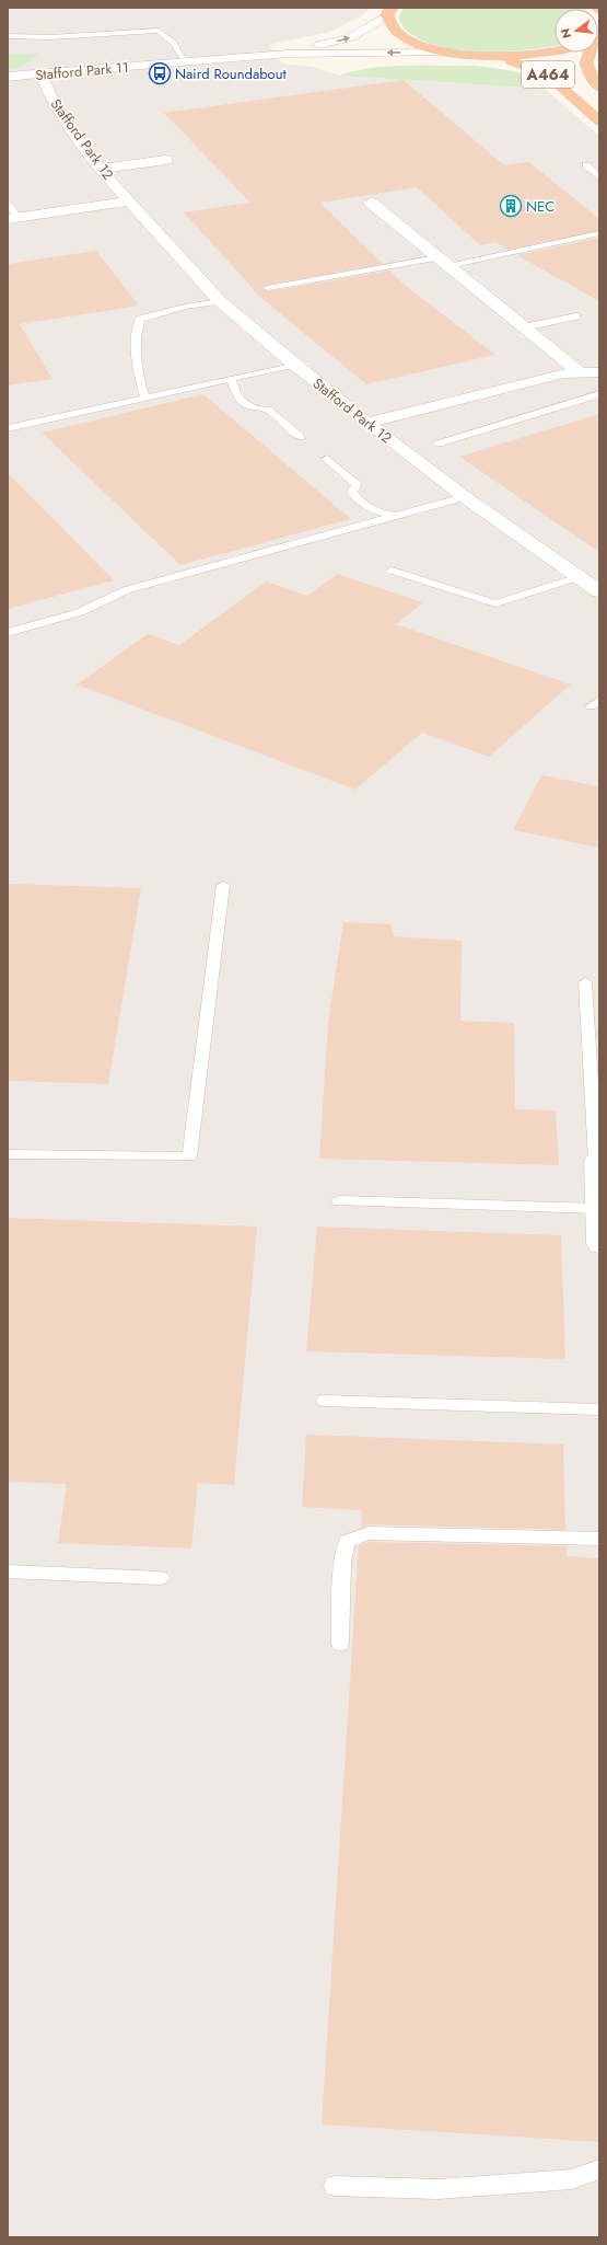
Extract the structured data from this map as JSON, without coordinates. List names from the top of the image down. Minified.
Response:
{"streets":{"highway":["A464"],"street":["Stafford Park 11","Stafford Park 12"]},"crossings":[["Stafford Park 11","A464"],["Stafford Park 11","Stafford Park 12"]],"places":{"bus stop":["Naird Roundabout"],"building":["NEC"]},"north":"left"}
